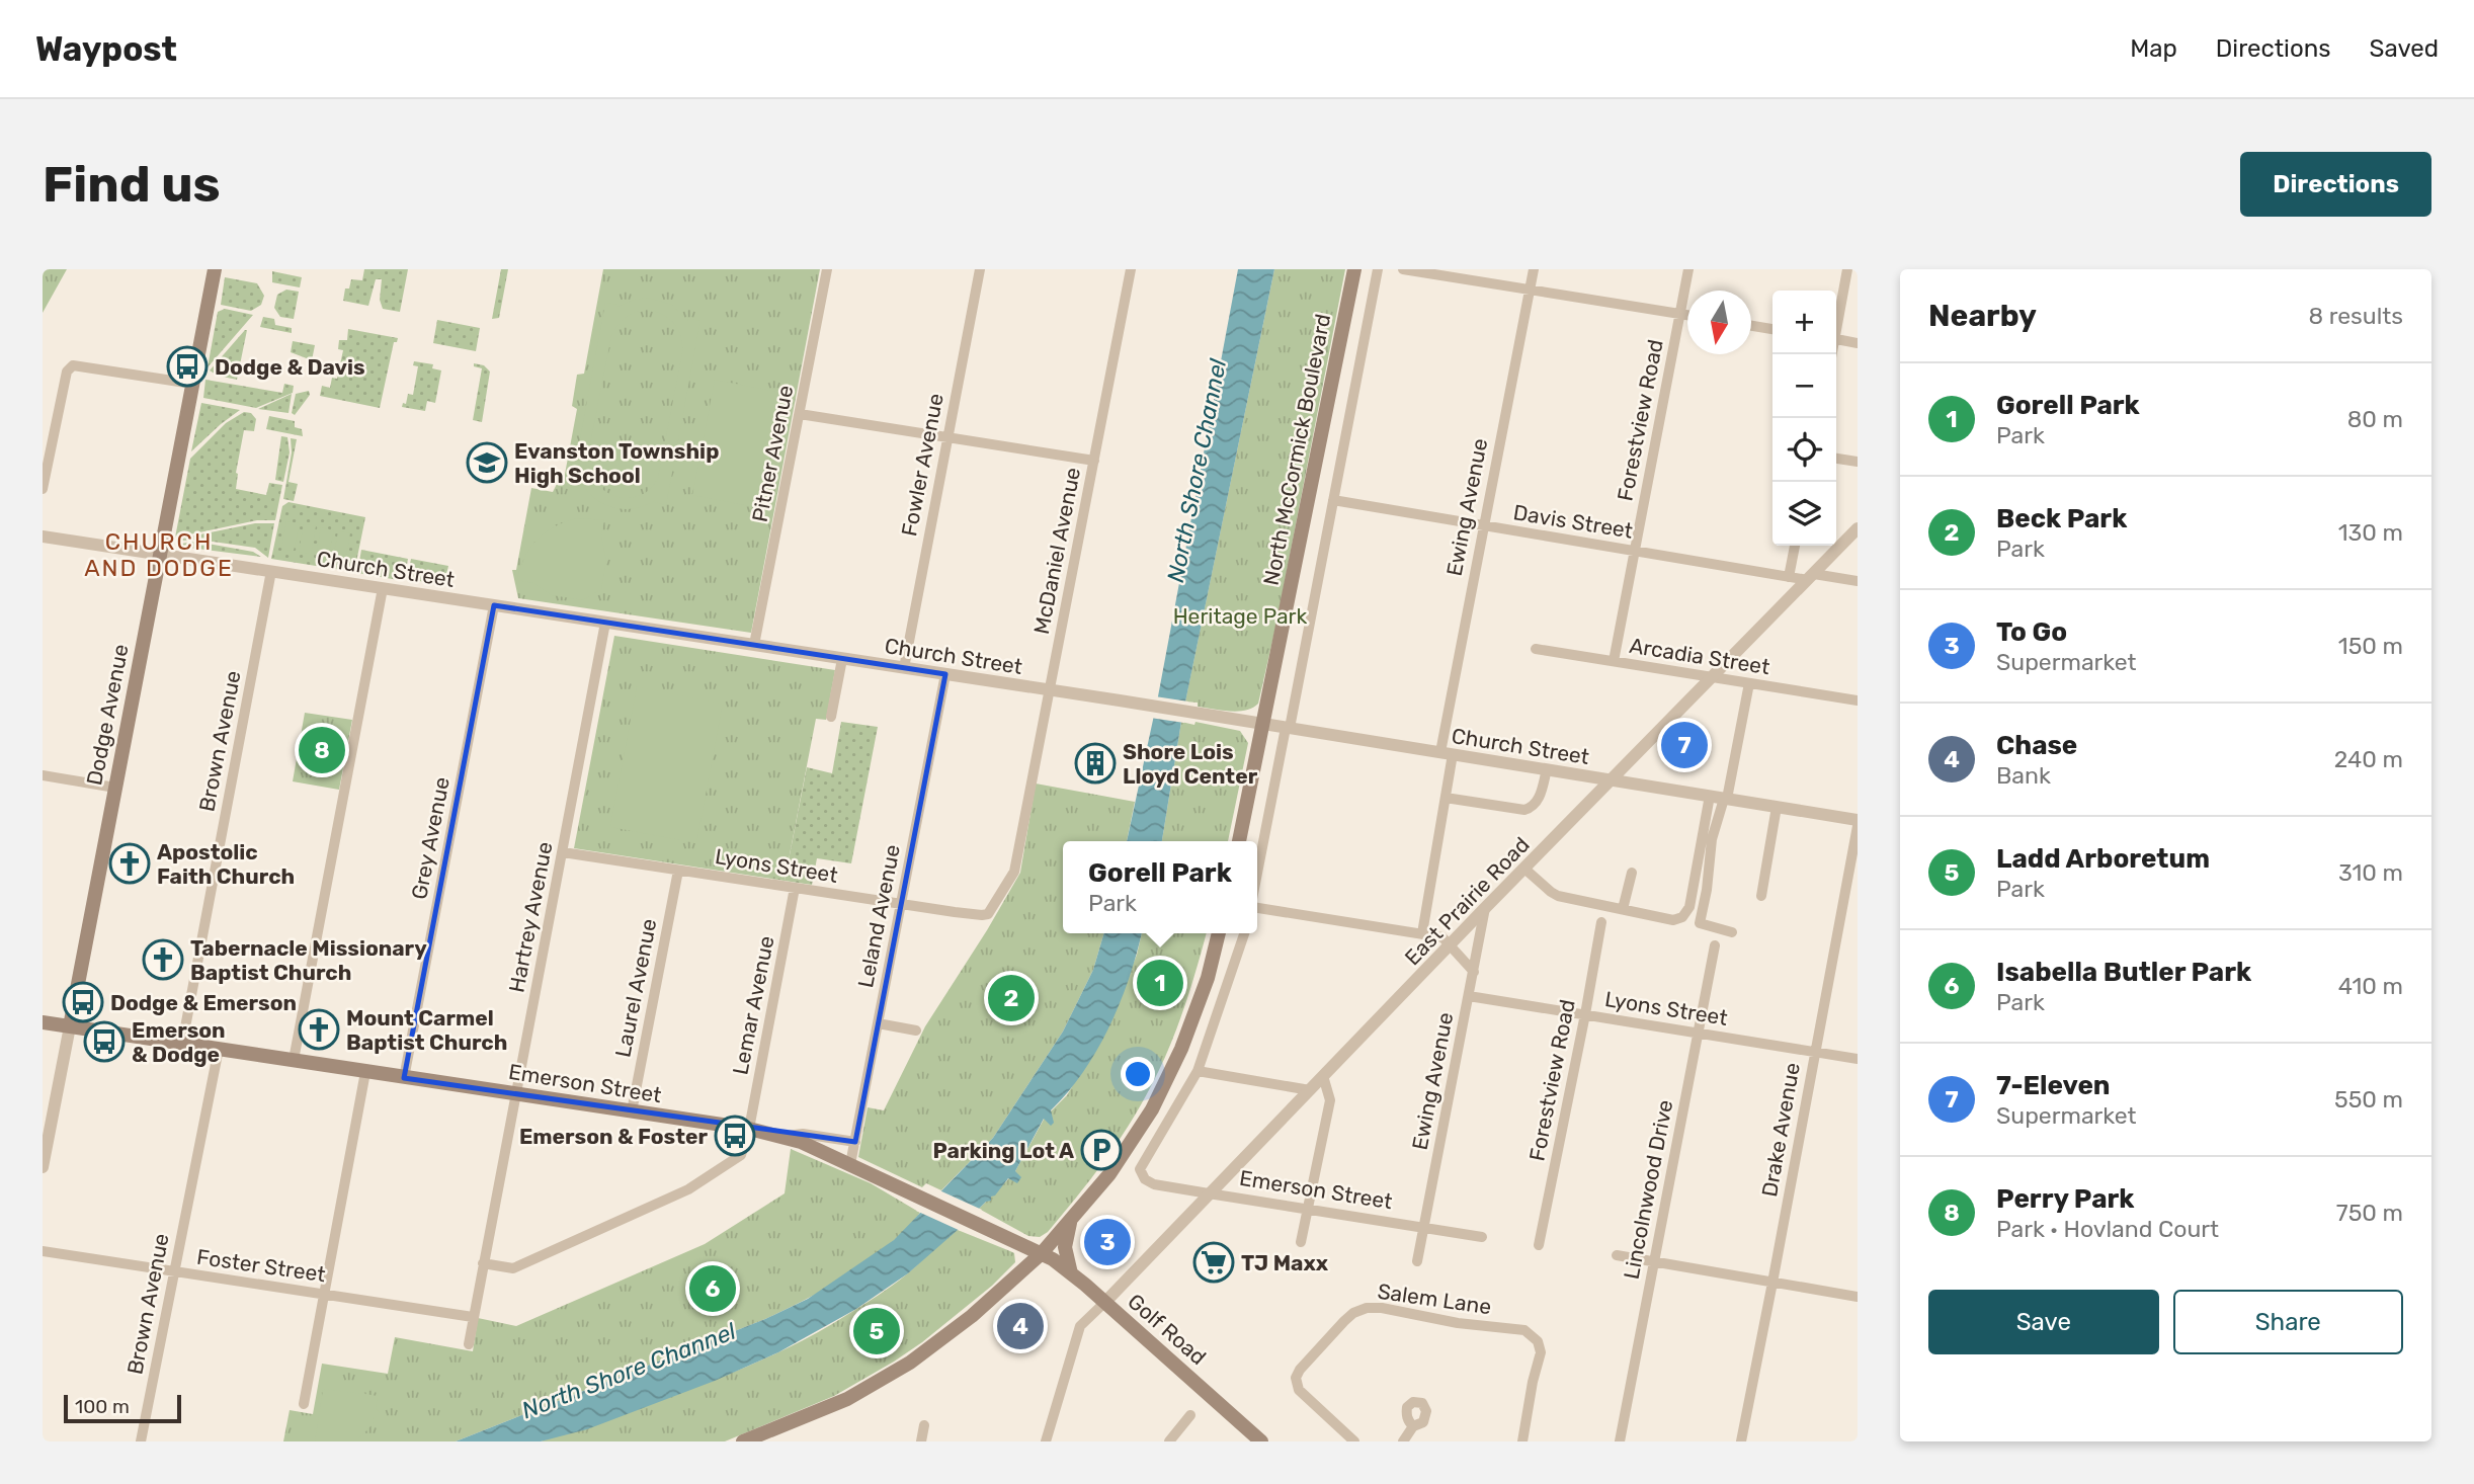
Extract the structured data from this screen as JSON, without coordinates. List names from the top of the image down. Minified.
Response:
{"streets":{"main road":["North McCormick Boulevard","Dodge Avenue","Emerson Street","Golf Road"],"street":["Forestview Road","Pitner Avenue","Fowler Avenue","Ewing Avenue","Davis Street","McDaniel Avenue","Church Street","Arcadia Street","Brown Avenue","Grey Avenue","Lyons Street","East Prairie Road","Leland Avenue","Hartrey Avenue","Laurel Avenue","Lemar Avenue","Drake Avenue","Lincolnwood Drive","Foster Street","Salem Lane"]},"crossings":[["Forestview Road","Davis Street"],["Forestview Road","Arcadia Street"],["Forestview Road","Lyons Street"],["North McCormick Boulevard","Church Street"],["Pitner Avenue","Church Street"],["Fowler Avenue","Church Street"],["Ewing Avenue","Davis Street"],["Ewing Avenue","Church Street"],["Ewing Avenue","Lyons Street"],["Ewing Avenue","East Prairie Road"],["Ewing Avenue","Emerson Street"],["Davis Street","East Prairie Road"],["McDaniel Avenue","Church Street"],["McDaniel Avenue","Lyons Street"],["Church Street","Dodge Avenue"],["Church Street","Brown Avenue"],["Church Street","Grey Avenue"],["Church Street","East Prairie Road"],["Church Street","Leland Avenue"],["Church Street","Hartrey Avenue"],["Arcadia Street","East Prairie Road"],["Dodge Avenue","Emerson Street"],["Brown Avenue","Emerson Street"],["Brown Avenue","Foster Street"],["Grey Avenue","Emerson Street"],["Lyons Street","Leland Avenue"],["Lyons Street","Hartrey Avenue"],["Lyons Street","Laurel Avenue"],["Lyons Street","Lemar Avenue"],["Lyons Street","Drake Avenue"],["Lyons Street","Lincolnwood Drive"],["East Prairie Road","Emerson Street"],["East Prairie Road","Golf Road"],["Leland Avenue","Emerson Street"],["Hartrey Avenue","Emerson Street"],["Hartrey Avenue","Foster Street"],["Laurel Avenue","Emerson Street"],["Lemar Avenue","Emerson Street"],["Emerson Street","Golf Road"]],"districts":["CHURCH AND DODGE"],"water":["North Shore Channel"],"parks":["Heritage Park"],"places":{"bus stop":["Dodge & Davis","Dodge & Emerson","Emerson & Dodge","Emerson & Foster"],"school or university":["Evanston Township High School"],"building":["Shore Lois Lloyd Center"],"church":["Apostolic Faith Church","Tabernacle Missionary Baptist Church","Mount Carmel Baptist Church"],"parking":["Parking Lot A"],"supermarket":["TJ Maxx"]},"scale_bar":"100 m","north":"bottom","page":{"header":"Waypost","nav":["Map","Directions","Saved"],"buttons":["Directions",["Save","Share"]],"title":"Find us","heading":["Nearby","8 results"],"map_buttons":["+","−"],"list":[{"mark":"1","name":"Gorell Park","note":"Park","value":"80 m"},{"mark":"2","name":"Beck Park","note":"Park","value":"130 m"},{"mark":"3","name":"To Go","note":"Supermarket","value":"150 m"},{"mark":"4","name":"Chase","note":"Bank","value":"240 m"},{"mark":"5","name":"Ladd Arboretum","note":"Park","value":"310 m"},{"mark":"6","name":"Isabella Butler Park","note":"Park","value":"410 m"},{"mark":"7","name":"7-Eleven","note":"Supermarket","value":"550 m"},{"mark":"8","name":"Perry Park","note":"Park · Hovland Court","value":"750 m"}],"pins":["7","8","1","2","3","6","4","5"],"popup":["Gorell Park","Park"],"scale":"100 m"}}
